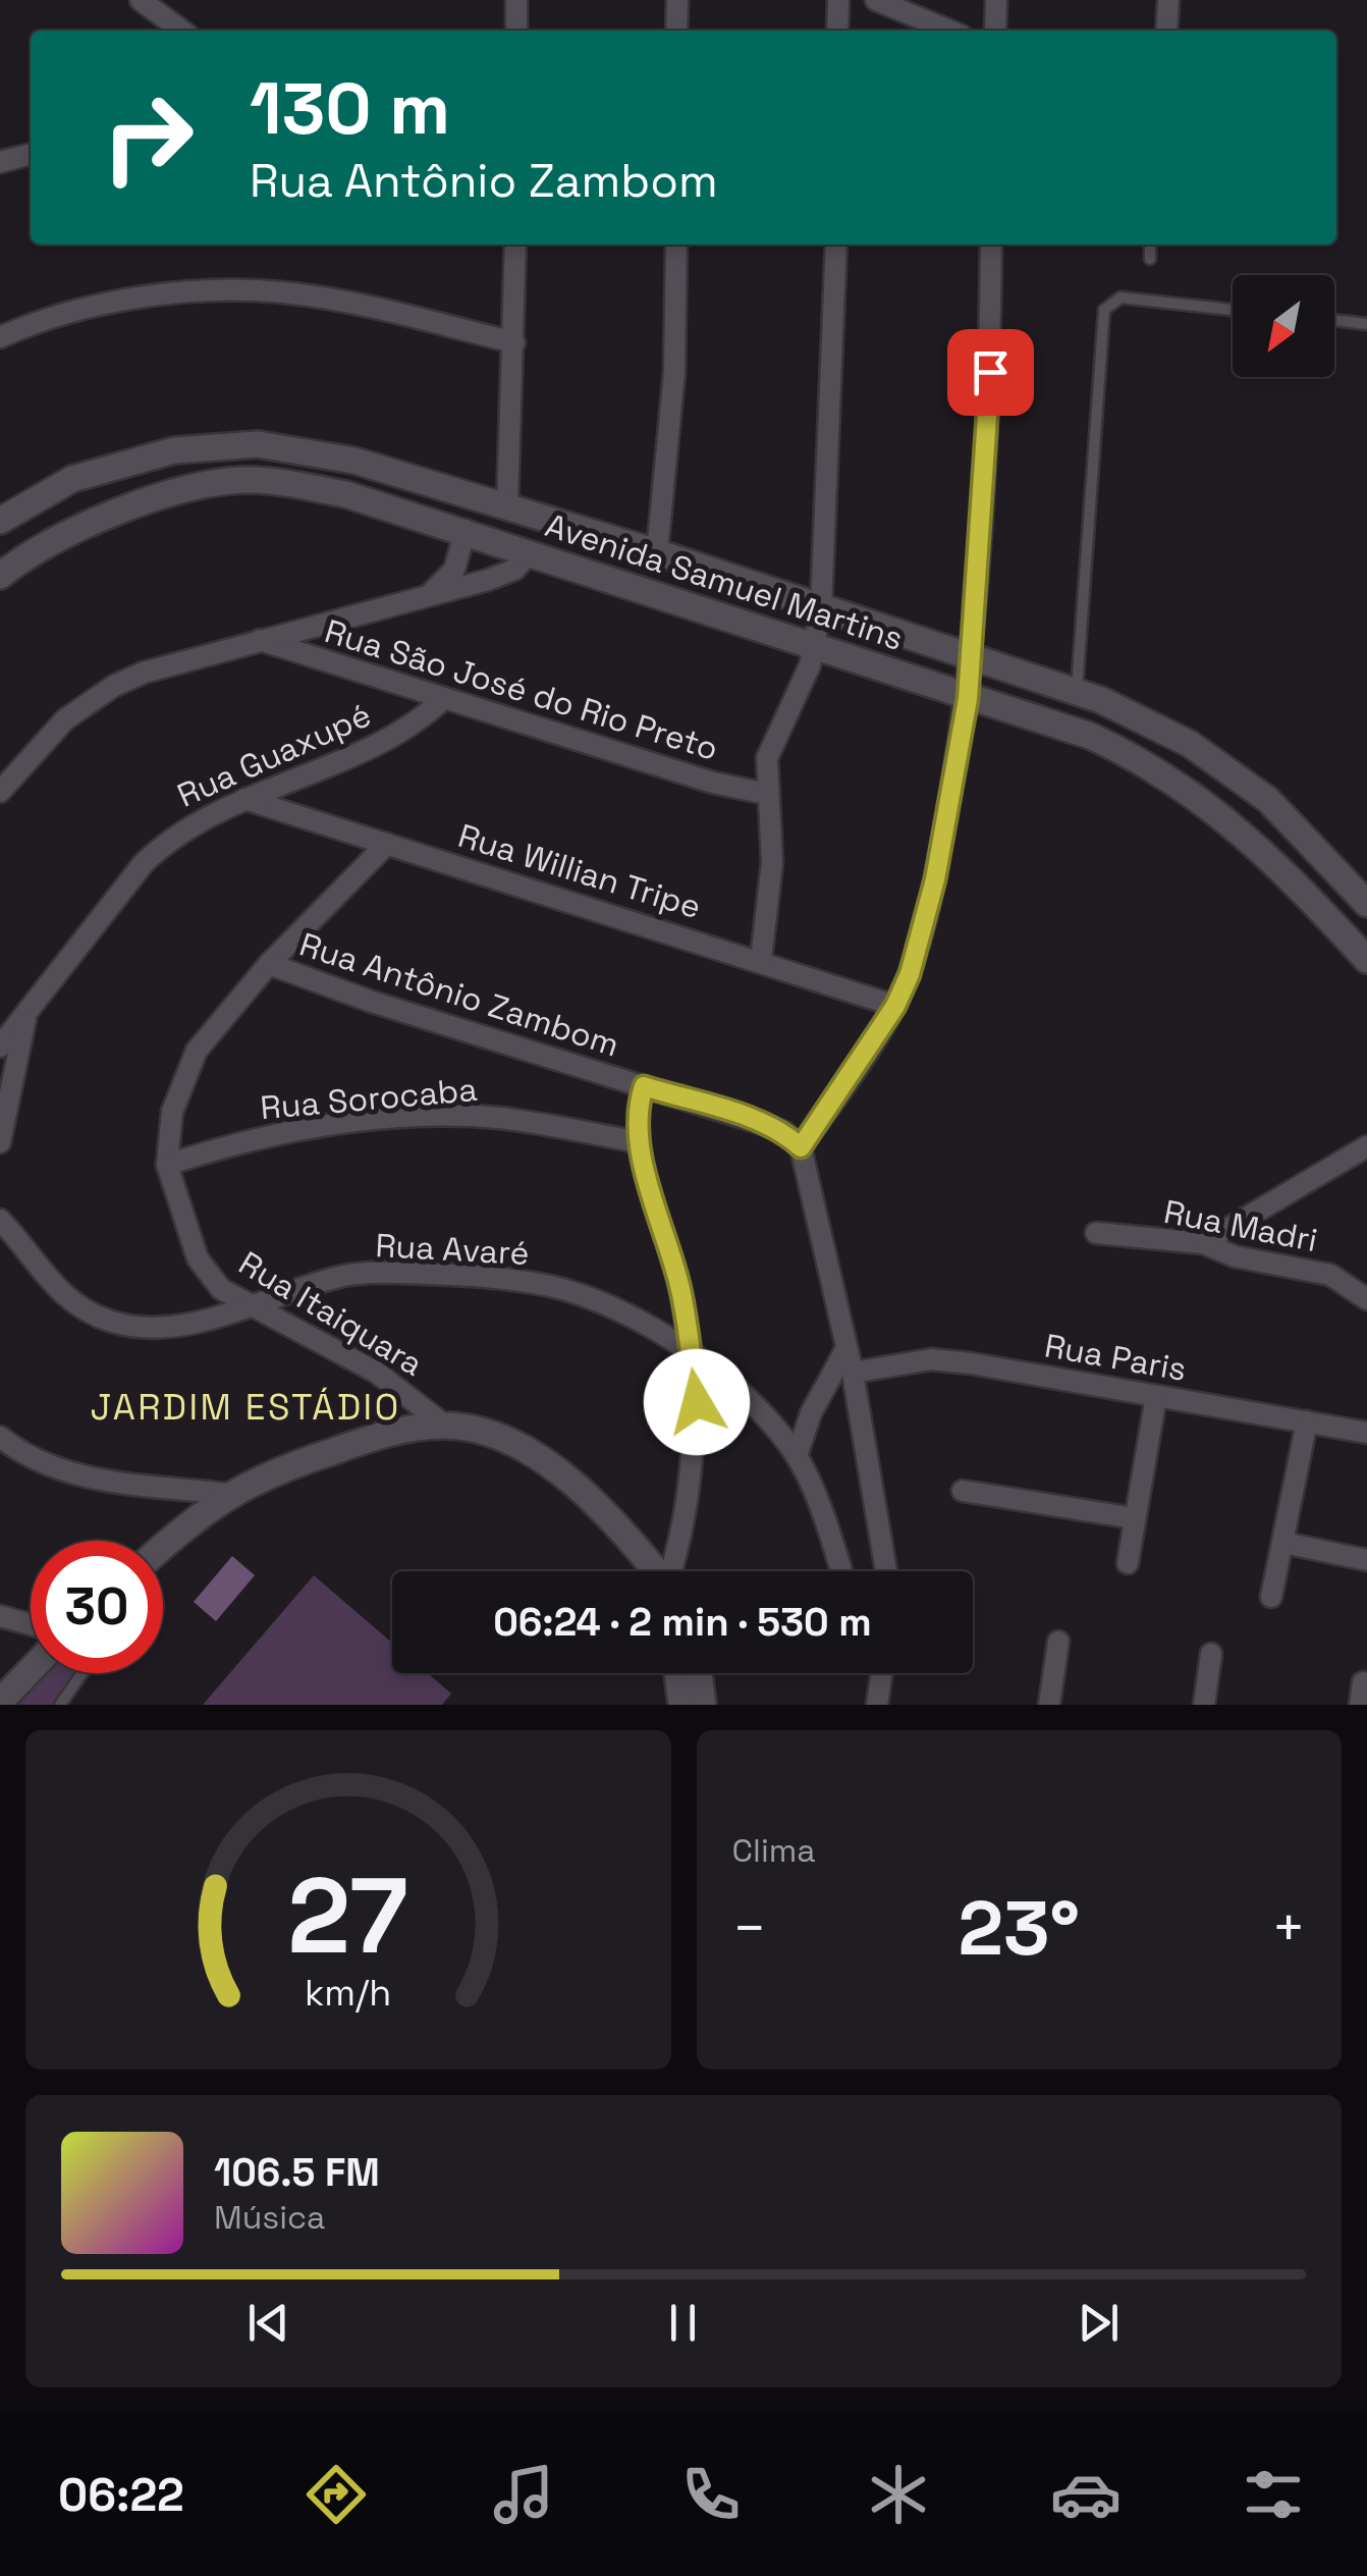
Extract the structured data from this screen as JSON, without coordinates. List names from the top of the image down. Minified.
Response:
{"streets":{"main road":["Avenida Samuel Martins"],"street":["Rua São José do Rio Preto","Rua Guaxupé","Rua Willian Tripe","Rua Antônio Zambom","Rua Sorocaba","Rua Madri","Rua Avaré","Rua Itaiquara","Rua Paris"]},"crossings":[["Rua São José do Rio Preto","Rua Guaxupé"],["Rua Guaxupé","Rua Willian Tripe"],["Rua Willian Tripe","Rua Itaiquara"],["Rua Antônio Zambom","Rua Itaiquara"],["Rua Sorocaba","Rua Itaiquara"],["Rua Avaré","Rua Itaiquara"]],"districts":["JARDIM ESTÁDIO"],"north":"bottom left","page":{"turn":["130 m","Rua Antônio Zambom"],"limit":"30","trip":"06:24 · 2 min · 530 m","tile":"Clima","heat":["−","23°","+"],"song":["106.5 FM","Música"],"tabs":"06:22","gauge":["27","km/h"]}}
